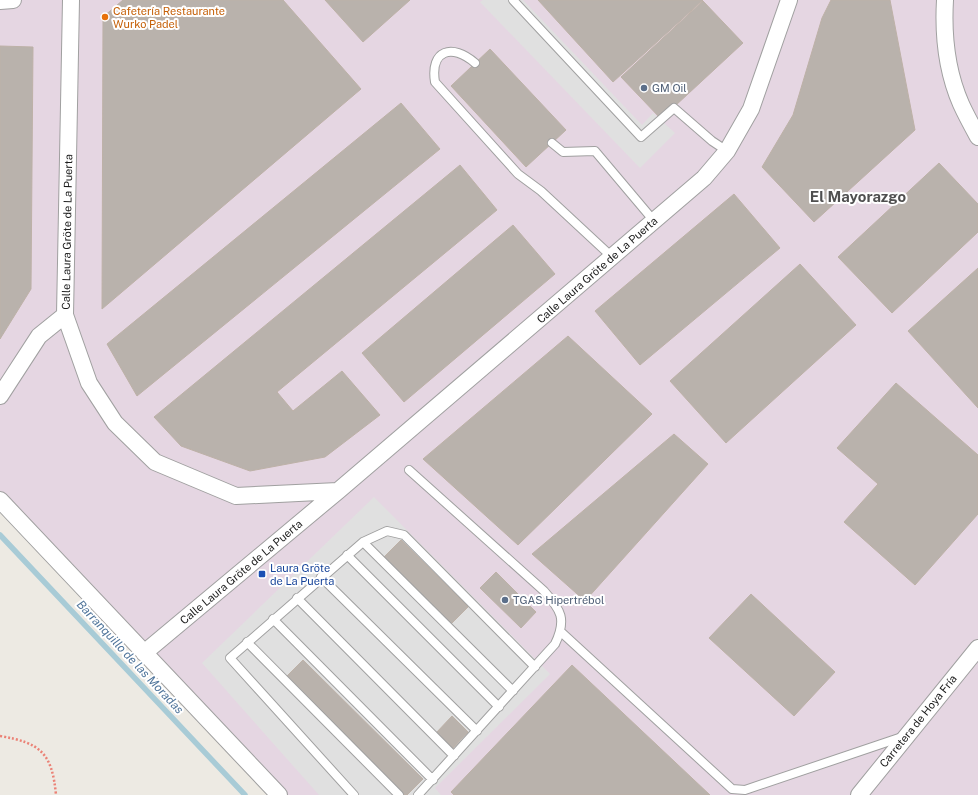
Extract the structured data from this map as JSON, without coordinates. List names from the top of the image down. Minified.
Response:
{"streets":{"street":["Calle Laura Gröte de La Puerta","Carretera de Hoya Fría"]},"districts":["El Mayorazgo"],"water":["Barranquillo de las Moradas"],"places":{"other":["Cafetería Restaurante Wurko Padel","GM Oil","TGAS Hipertrébol"],"transit":["Laura Gröte de La Puerta"]}}
